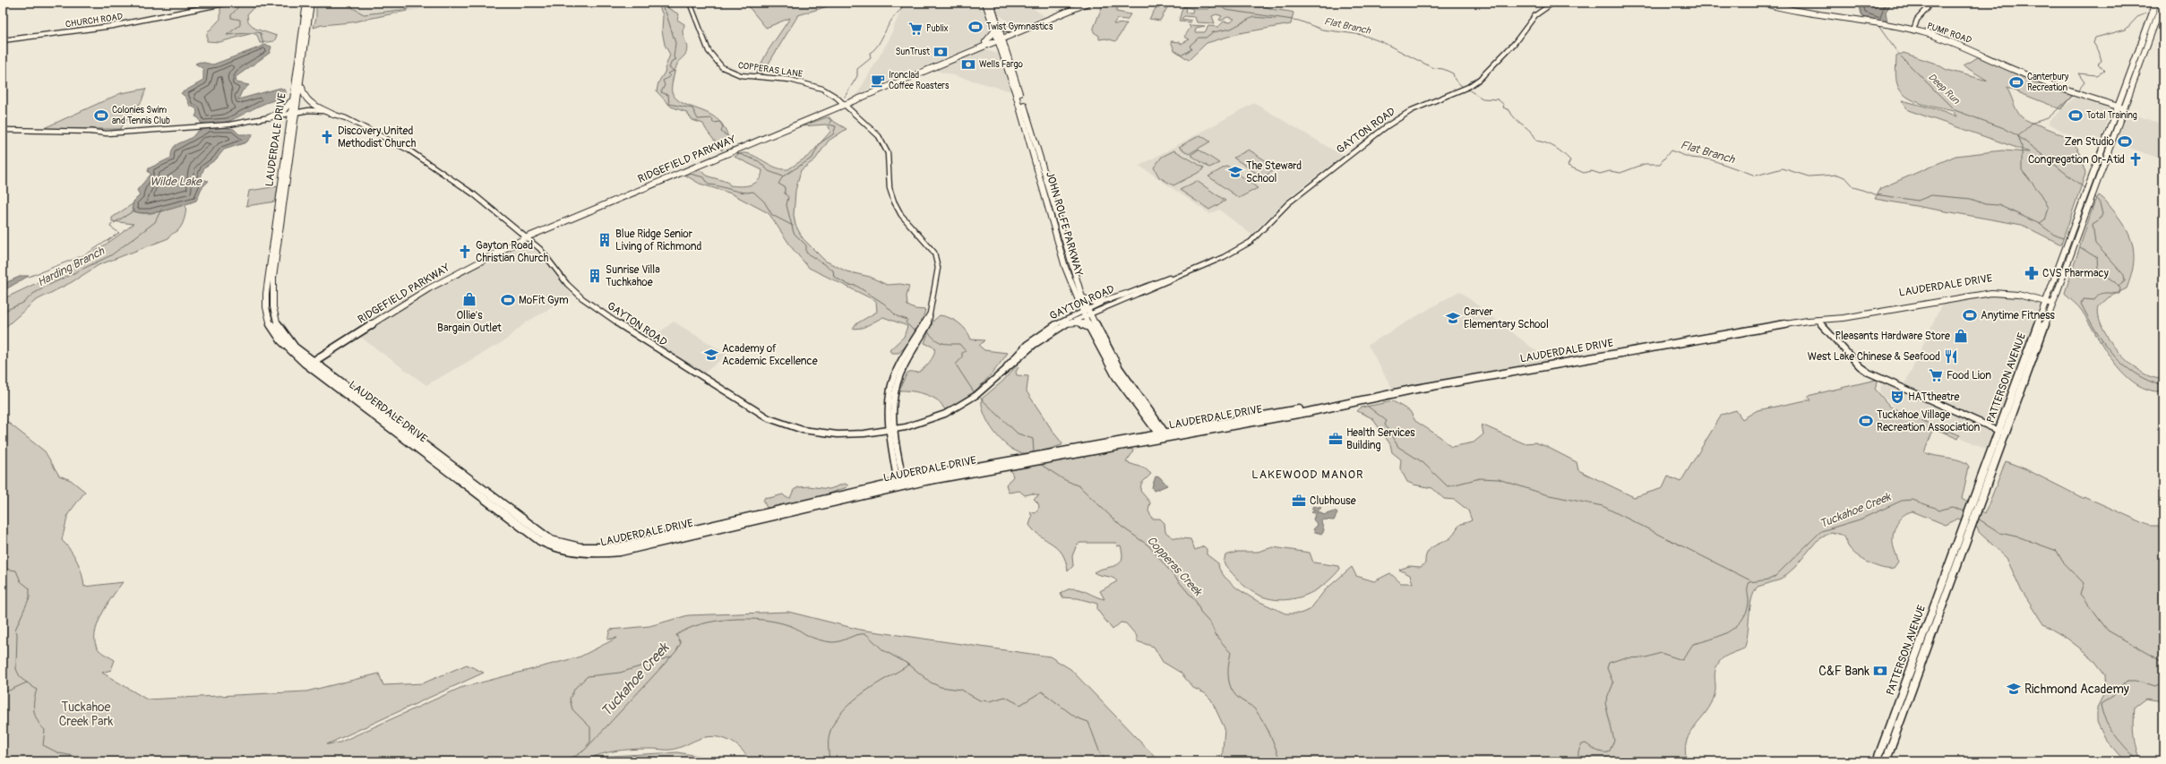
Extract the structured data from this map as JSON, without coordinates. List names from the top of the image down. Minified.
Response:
{"streets":{"main road":["PUMP ROAD","LAUDERDALE DRIVE","RIDGEFIELD PARKWAY","JOHN ROLFE PARKWAY","PATTERSON AVENUE"],"street":["CHURCH ROAD","COPPERAS LANE","GAYTON ROAD"]},"crossings":[["PUMP ROAD","PATTERSON AVENUE"],["COPPERAS LANE","GAYTON ROAD"],["COPPERAS LANE","LAUDERDALE DRIVE"],["COPPERAS LANE","RIDGEFIELD PARKWAY"],["GAYTON ROAD","LAUDERDALE DRIVE"],["GAYTON ROAD","RIDGEFIELD PARKWAY"],["GAYTON ROAD","JOHN ROLFE PARKWAY"],["LAUDERDALE DRIVE","RIDGEFIELD PARKWAY"],["LAUDERDALE DRIVE","JOHN ROLFE PARKWAY"],["LAUDERDALE DRIVE","PATTERSON AVENUE"],["RIDGEFIELD PARKWAY","JOHN ROLFE PARKWAY"]],"districts":["LAKEWOOD MANOR"],"water":["Flat Branch","Deep Run","Wilde Lake","Harding Branch","Tuckahoe Creek","Copperas Creek"],"parks":["Tuckahoe Creek Park"],"places":{"sports":["Twist Gymnastics","Canterbury Recreation","Colonies Swim and Tennis Club","Total Training","Zen Studio","MoFit Gym","Anytime Fitness","Tuckahoe Village Recreation Association"],"supermarket":["Publix","Food Lion"],"bank":["SunTrust","Wells Fargo","C&F Bank"],"cafe":["Ironclad Coffee Roasters"],"church":["Discovery United Methodist Church","Congregation Or-Atid","Gayton Road Christian Church"],"school or university":["The Steward School","Carver Elementary School","Academy of Academic Excellence","Richmond Academy"],"building":["Blue Ridge Senior Living of Richmond","Sunrise Villa Tuchkahoe"],"pharmacy":["CVS Pharmacy"],"shop":["Ollie's Bargain Outlet","Pleasants Hardware Store"],"restaurant":["West Lake Chinese & Seafood"],"theatre":["HATtheatre"],"office":["Health Services Building","Clubhouse"]}}
